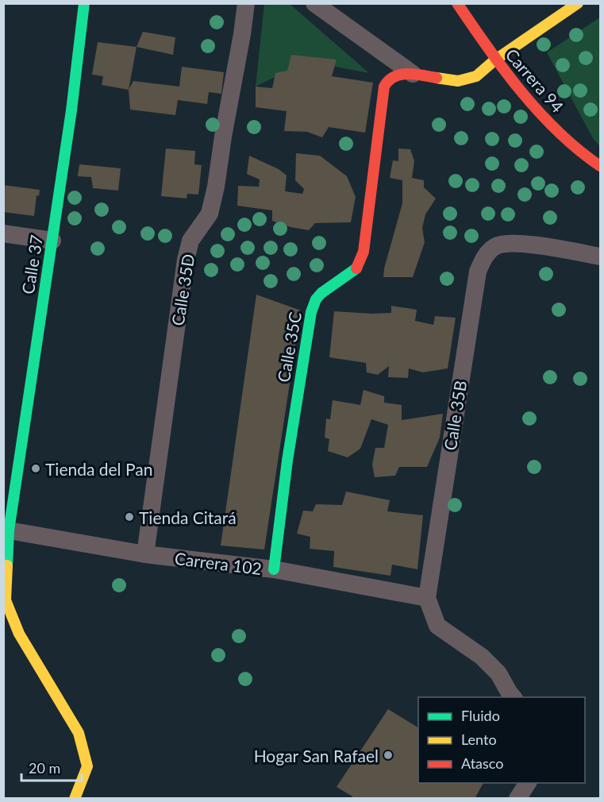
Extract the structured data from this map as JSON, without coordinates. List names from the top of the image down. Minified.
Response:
{"streets":{"street":["Carrera 94","Calle 37","Calle 35D","Calle 35C","Calle 35B","Carrera 102"]},"crossings":[["Carrera 94","Calle 35C"],["Calle 37","Carrera 102"],["Calle 35D","Carrera 102"],["Calle 35C","Carrera 102"],["Calle 35B","Carrera 102"]],"places":["Tienda del Pan","Tienda Citará","Hogar San Rafael"],"legend":["Fluido","Lento","Atasco"],"scale_bar":"20 m"}
